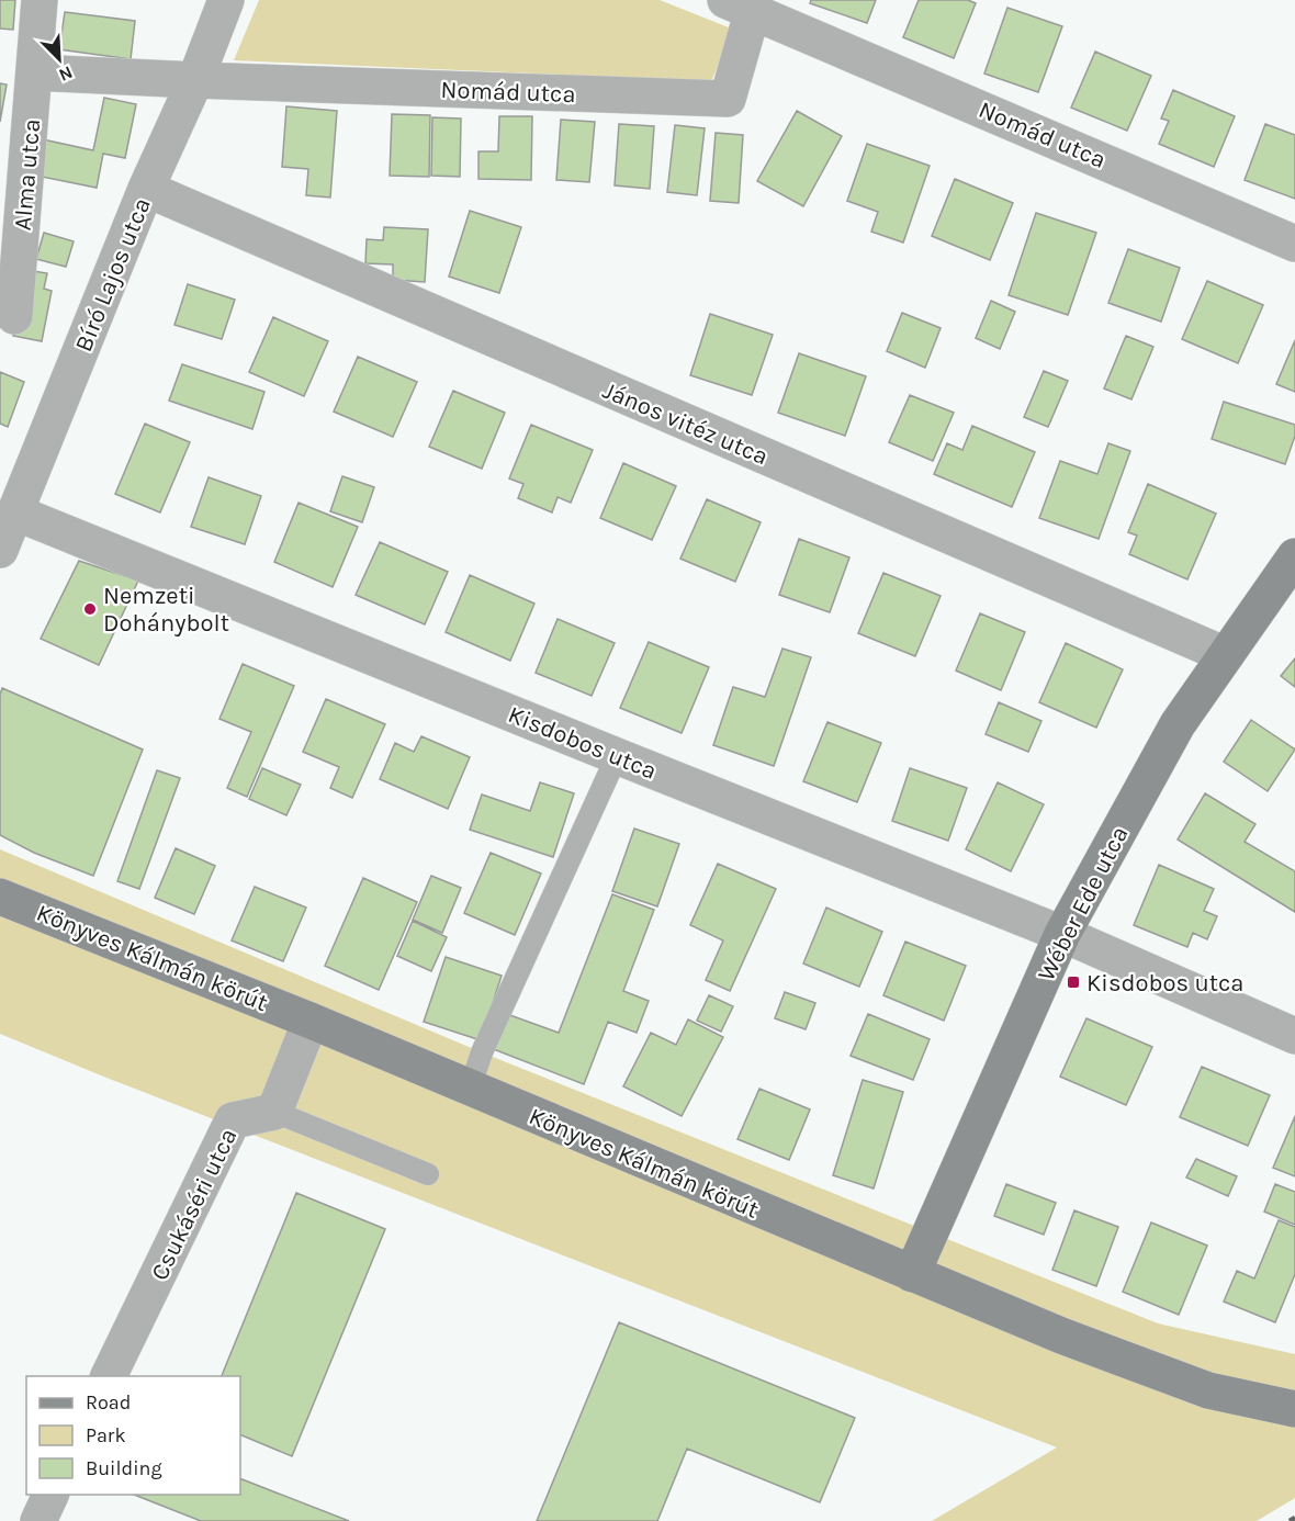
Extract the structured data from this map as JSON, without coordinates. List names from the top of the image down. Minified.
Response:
{"streets":{"street":["Nomád utca","Alma utca","Bíró Lajos utca","János vitéz utca","Kisdobos utca","Wéber Ede utca","Könyves Kálmán körút","Csukáséri utca"]},"crossings":[["Nomád utca","Bíró Lajos utca"],["Bíró Lajos utca","János vitéz utca"],["Bíró Lajos utca","Kisdobos utca"],["János vitéz utca","Wéber Ede utca"],["Kisdobos utca","Wéber Ede utca"],["Wéber Ede utca","Könyves Kálmán körút"]],"places":{"other":["Nemzeti Dohánybolt"],"transit":["Kisdobos utca"]},"legend":["Road","Park","Building"],"north":"bottom right"}
